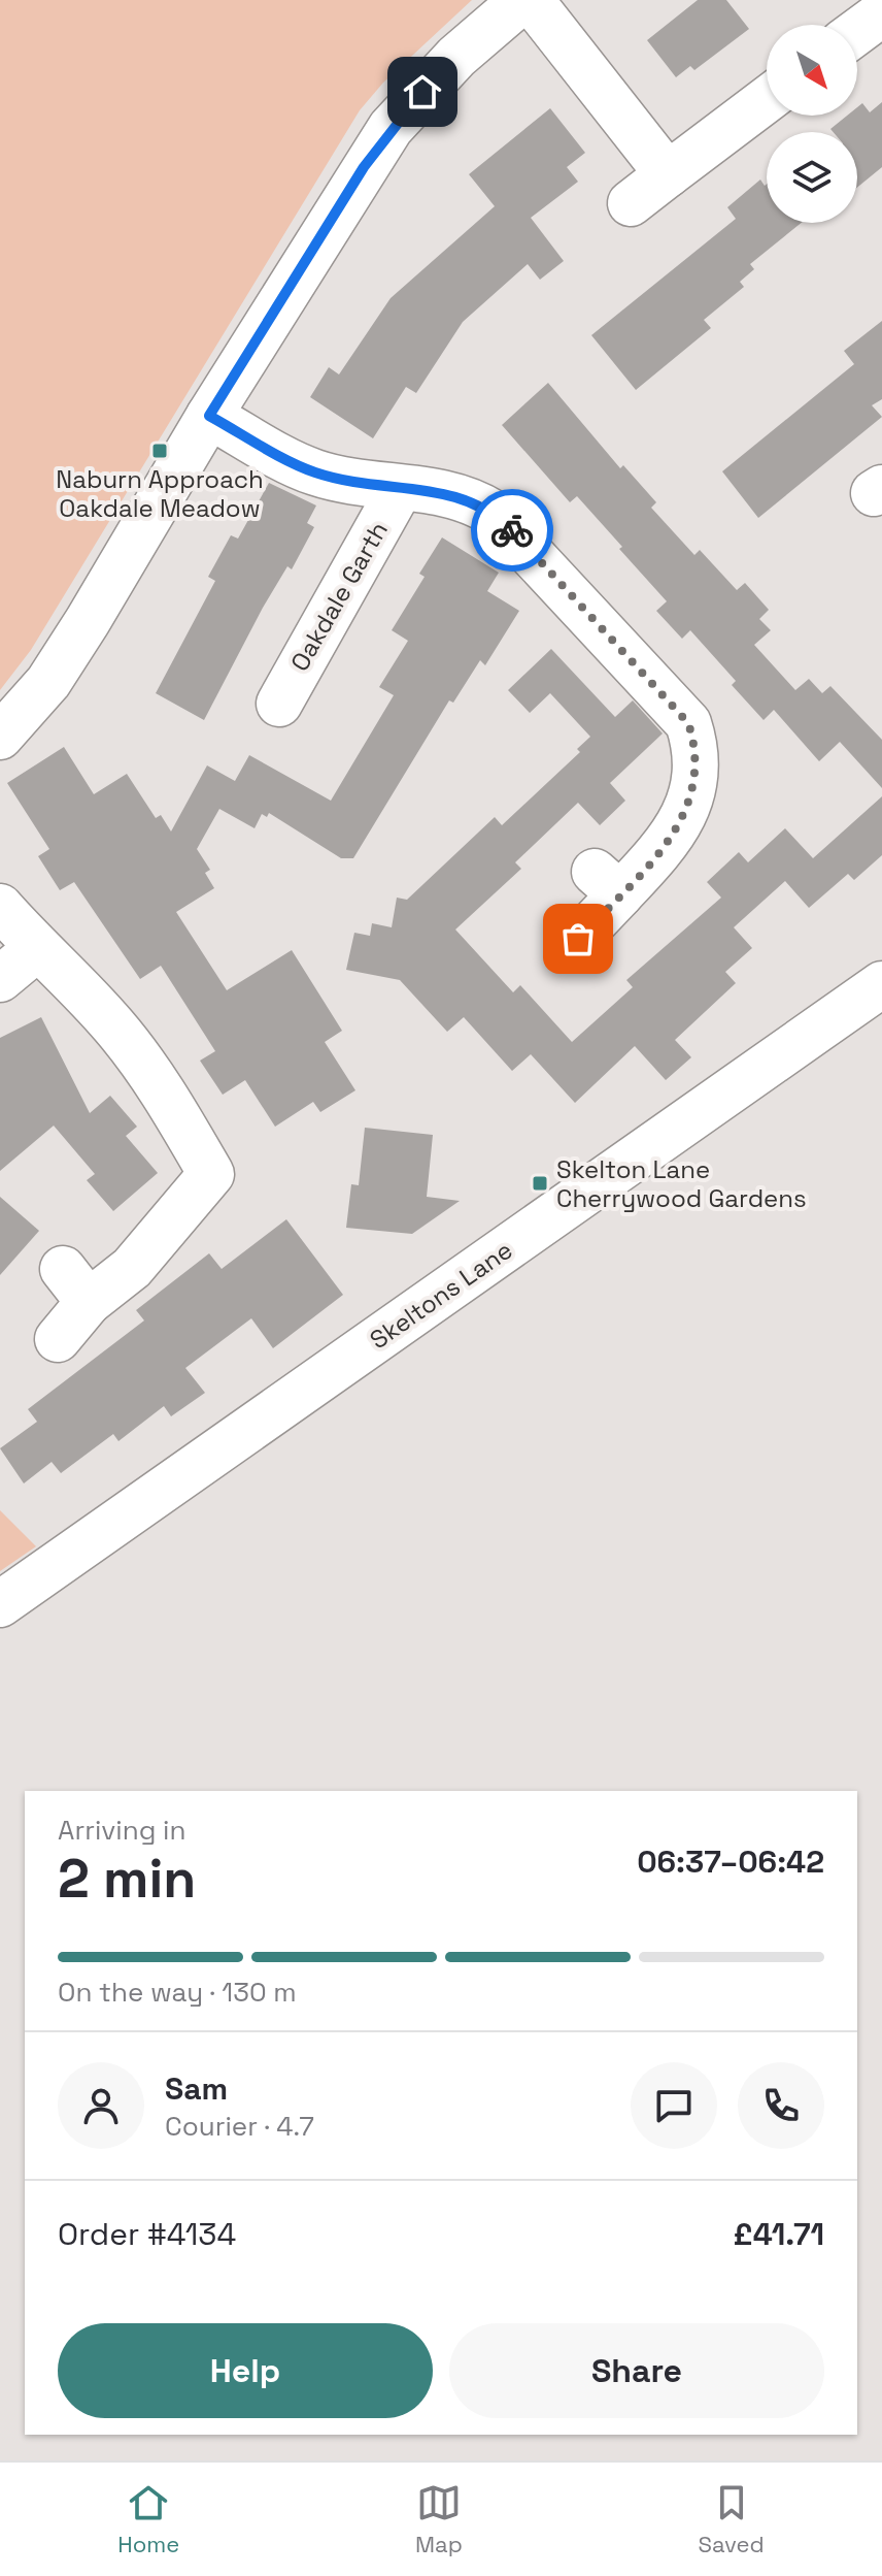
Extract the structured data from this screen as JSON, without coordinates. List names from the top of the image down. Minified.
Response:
{"streets":{"street":["Oakdale Garth","Skeltons Lane"]},"places":{"transit":["Naburn Approach Oakdale Meadow","Skelton Lane Cherrywood Gardens"]},"north":"bottom right","page":{"heading":["2 min","Arriving in","06:37–06:42"],"panel":["Sam","Courier · 4.7","Order #4134","£41.71"],"bar":"On the way · 130 m","buttons":["Help","Share"],"tabs":["Home","Map","Saved"]}}
